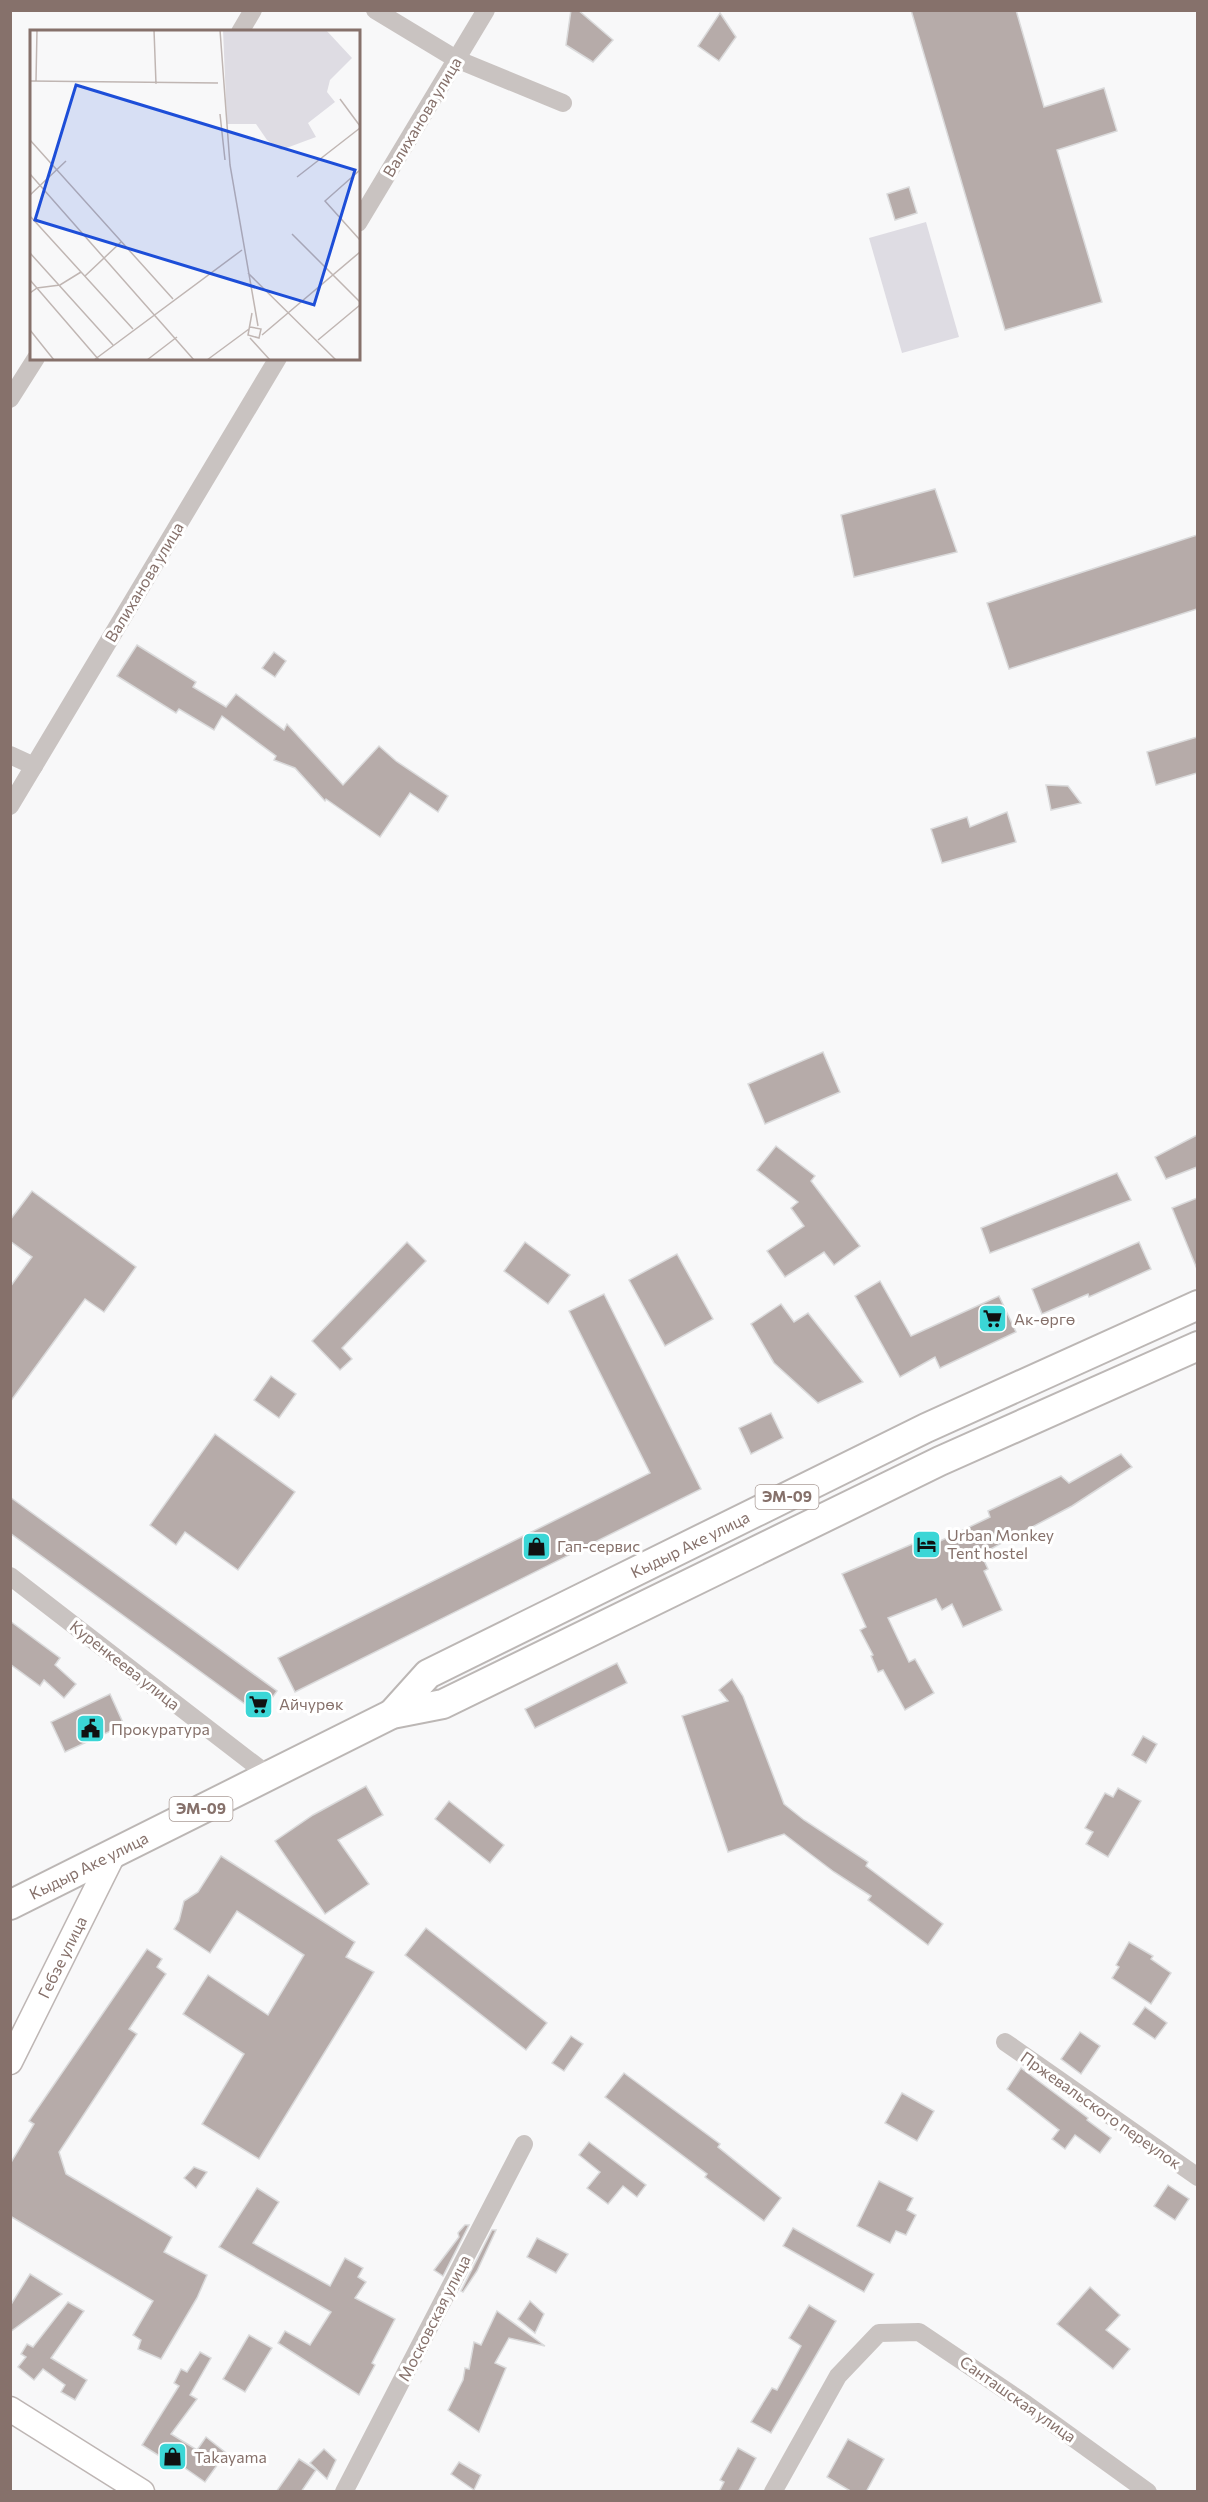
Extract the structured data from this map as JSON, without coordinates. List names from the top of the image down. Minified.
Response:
{"streets":{"highway":["ЭМ-09","Кыдыр Аке улица"],"main road":["Гебзе улица"],"street":["Валиханова улица","Куренкеева улица","Пржевальского переулок","Московская улица","Санташская улица"]},"crossings":[["Кыдыр Аке улица","Куренкеева улица"],["Кыдыр Аке улица","Гебзе улица"]],"places":{"supermarket":["Ак-өргө","Айчурөк"],"hotel":["Urban Monkey Tent hostel"],"shop":["Гап-сервис","Takayama"],"public building":["Прокуратура"]}}
